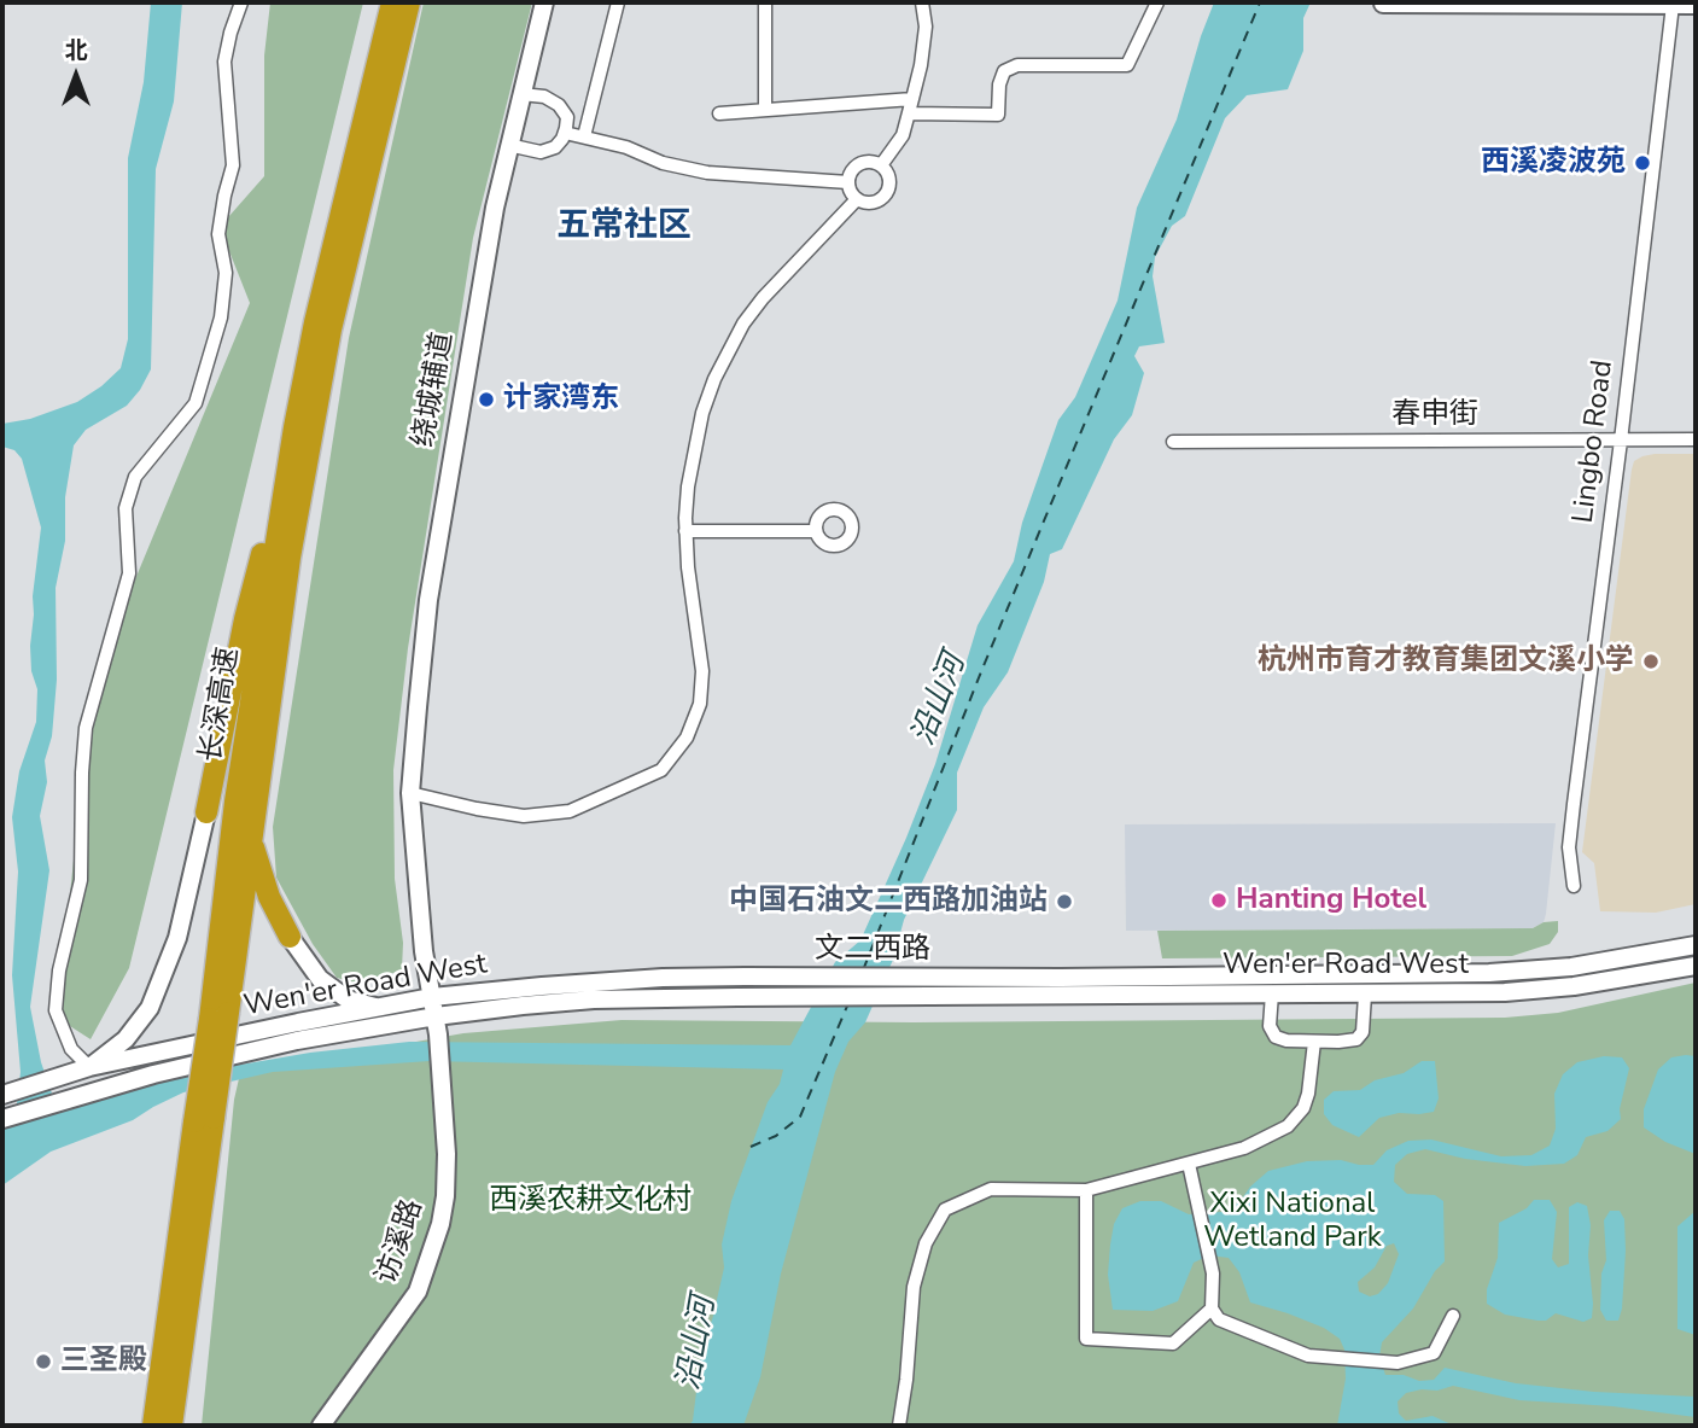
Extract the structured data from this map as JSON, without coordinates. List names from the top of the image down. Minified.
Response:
{"streets":{"highway":["长深高速"],"main road":["绕城辅道","文二西路","Wen'er Road West","访溪路"],"street":["春申街","Lingbo Road"]},"crossings":[["绕城辅道","Wen'er Road West"],["绕城辅道","访溪路"],["春申街","Lingbo Road"],["文二西路","Wen'er Road West"],["Wen'er Road West","访溪路"]],"districts":["五常社区"],"water":["沿山河"],"parks":["西溪农耕文化村","Xixi National Wetland Park"],"places":["西溪凌波苑","计家湾东","杭州市育才教育集团文溪小学","Hanting Hotel","中国石油文二西路加油站","三圣殿"],"north":"top"}
